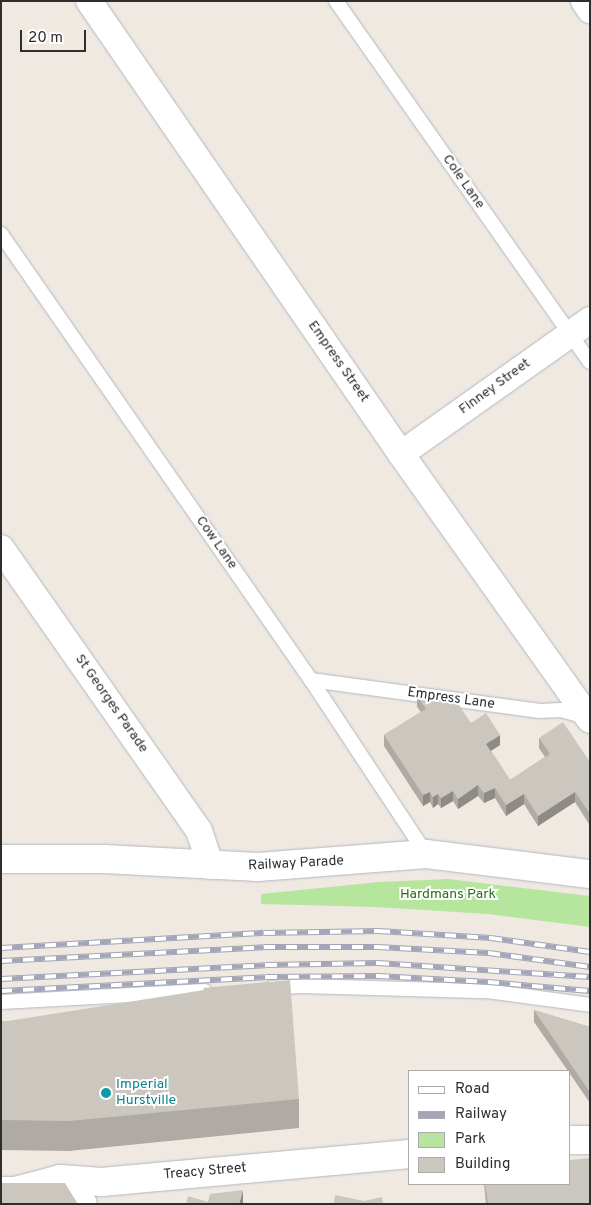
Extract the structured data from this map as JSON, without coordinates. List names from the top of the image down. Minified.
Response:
{"streets":{"main road":["Railway Parade","Treacy Street"],"street":["Empress Street","Finney Street","St Georges Parade"],"lane":["Cole Lane","Cow Lane","Empress Lane"]},"crossings":[["Cole Lane","Finney Street"],["Empress Street","Finney Street"],["Empress Street","Empress Lane"],["Cow Lane","Empress Lane"],["Cow Lane","Railway Parade"],["St Georges Parade","Railway Parade"]],"parks":["Hardmans Park"],"places":["Imperial Hurstville"],"legend":["Road","Railway","Park","Building"],"scale_bar":"20 m"}
